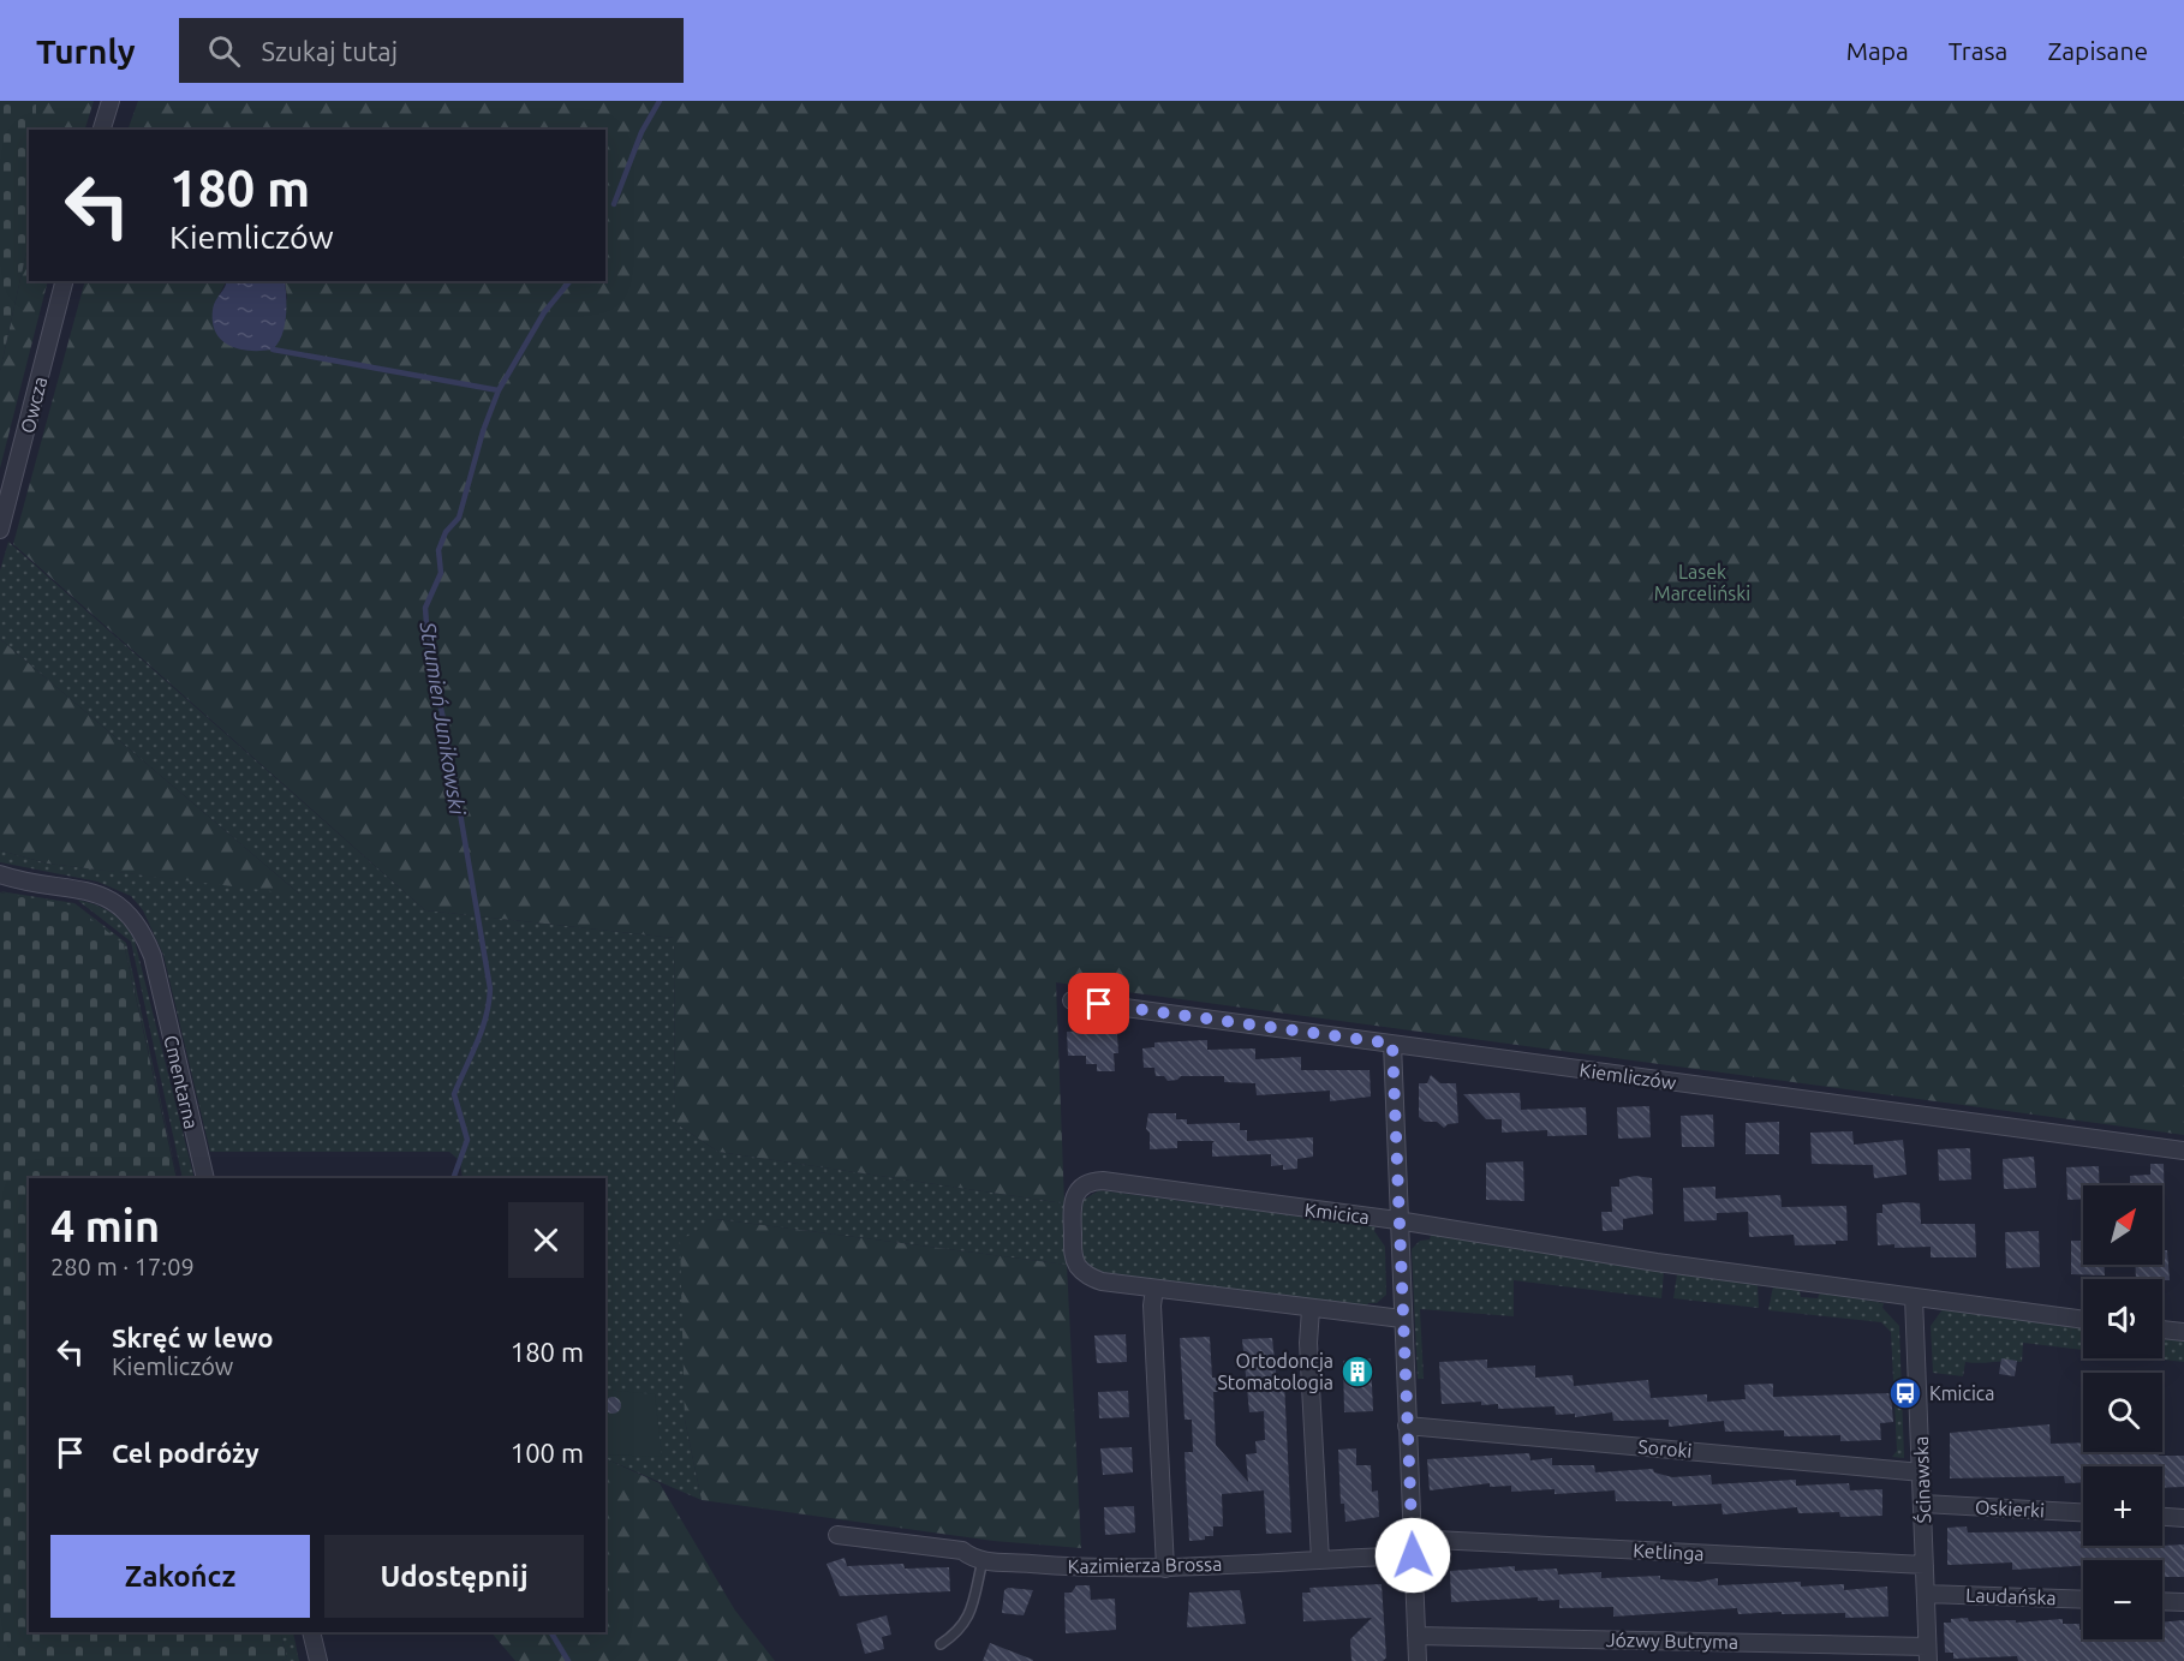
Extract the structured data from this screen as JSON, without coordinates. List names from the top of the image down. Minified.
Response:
{"streets":{"street":["Owcza","Kiemliczów","Cmentarna","Kmicica","Soroki","Ścinawska","Oskierki","Ketlinga","Kazimierza Brossa","Laudańska","Józwy Butryma"]},"crossings":[["Kmicica","Ścinawska"],["Soroki","Ścinawska"],["Ścinawska","Oskierki"],["Ścinawska","Ketlinga"],["Ścinawska","Laudańska"],["Ścinawska","Józwy Butryma"],["Ketlinga","Kazimierza Brossa"]],"water":["Strumień Junikowski"],"parks":["Lasek Marceliński"],"places":{"building":["Ortodoncja Stomatologia"],"bus stop":["Kmicica"]},"north":"top right","page":{"header":"Turnly","search":"Szukaj tutaj","nav":["Mapa","Trasa","Zapisane"],"turn":["180 m","Kiemliczów"],"heading":["4 min","280 m · 17:09"],"map_buttons":["+","−"],"list":[{"name":"Skręć w lewo","note":"Kiemliczów","value":"180 m"},{"name":"Cel podróży","value":"100 m"}],"buttons":["Zakończ","Udostępnij"]}}
